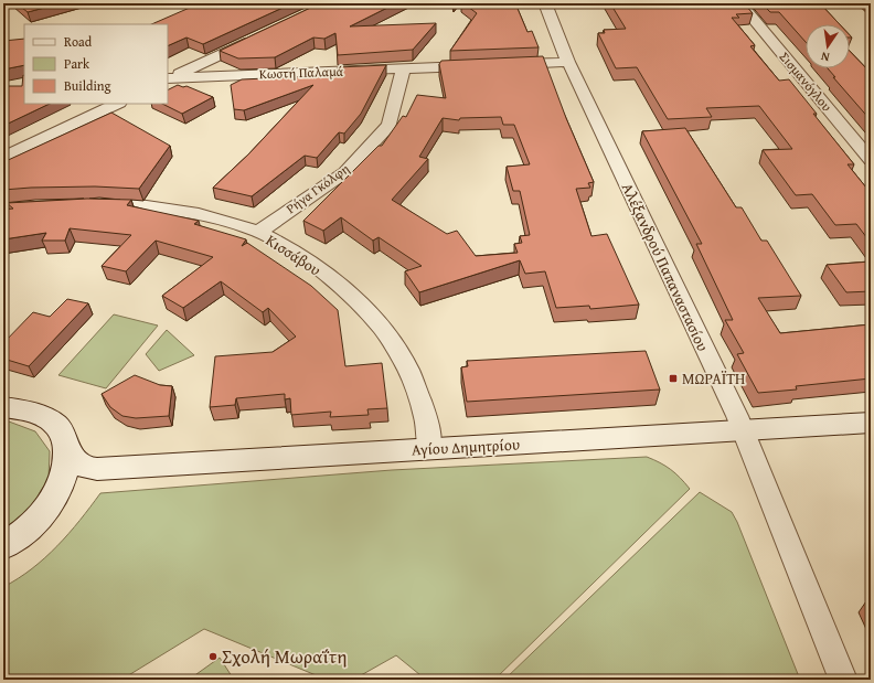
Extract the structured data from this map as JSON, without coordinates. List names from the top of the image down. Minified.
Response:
{"streets":{"street":["Κωστή Παλαμά","Σισμανόγλου","Ρήγα Γκόλφη","Κισσάβου","Αλέξανδρού Παπαναστασίου","Αγίου Δημητρίου"]},"crossings":[["Κωστή Παλαμά","Ρήγα Γκόλφη"],["Ρήγα Γκόλφη","Κισσάβου"],["Κισσάβου","Αγίου Δημητρίου"],["Αλέξανδρού Παπαναστασίου","Αγίου Δημητρίου"]],"places":{"transit":["ΜΩΡΑΪΤΗ"],"other":["Σχολή Μωραΐτη"]},"legend":["Road","Park","Building"],"north":"bottom"}
